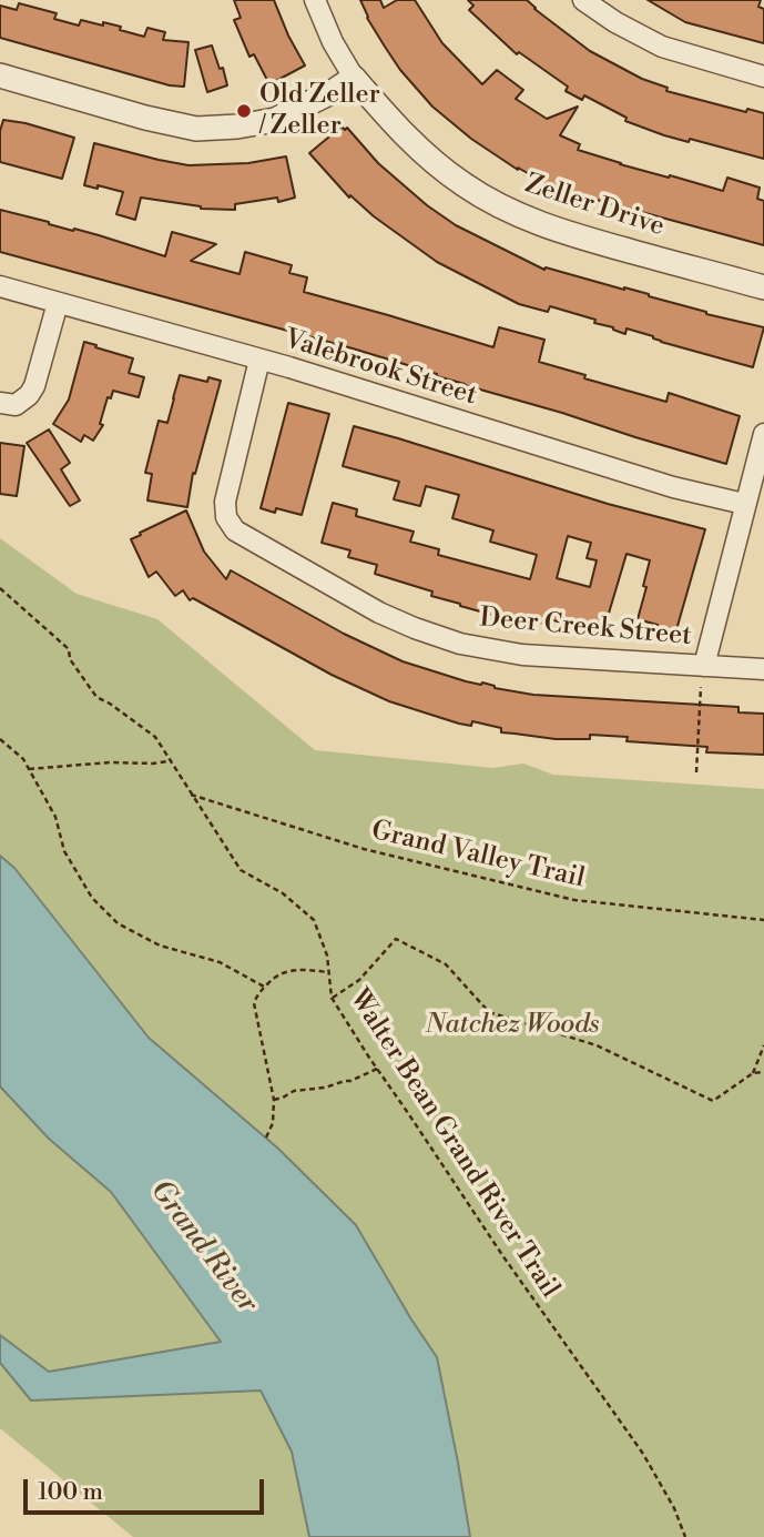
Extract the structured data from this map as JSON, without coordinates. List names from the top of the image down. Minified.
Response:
{"streets":{"street":["Zeller Drive","Valebrook Street","Deer Creek Street"],"path":["Grand Valley Trail","Walter Bean Grand River Trail"]},"crossings":[["Valebrook Street","Deer Creek Street"],["Grand Valley Trail","Walter Bean Grand River Trail"]],"water":["Grand River"],"parks":["Natchez Woods"],"places":["Old Zeller / Zeller"],"scale_bar":"100 m"}
